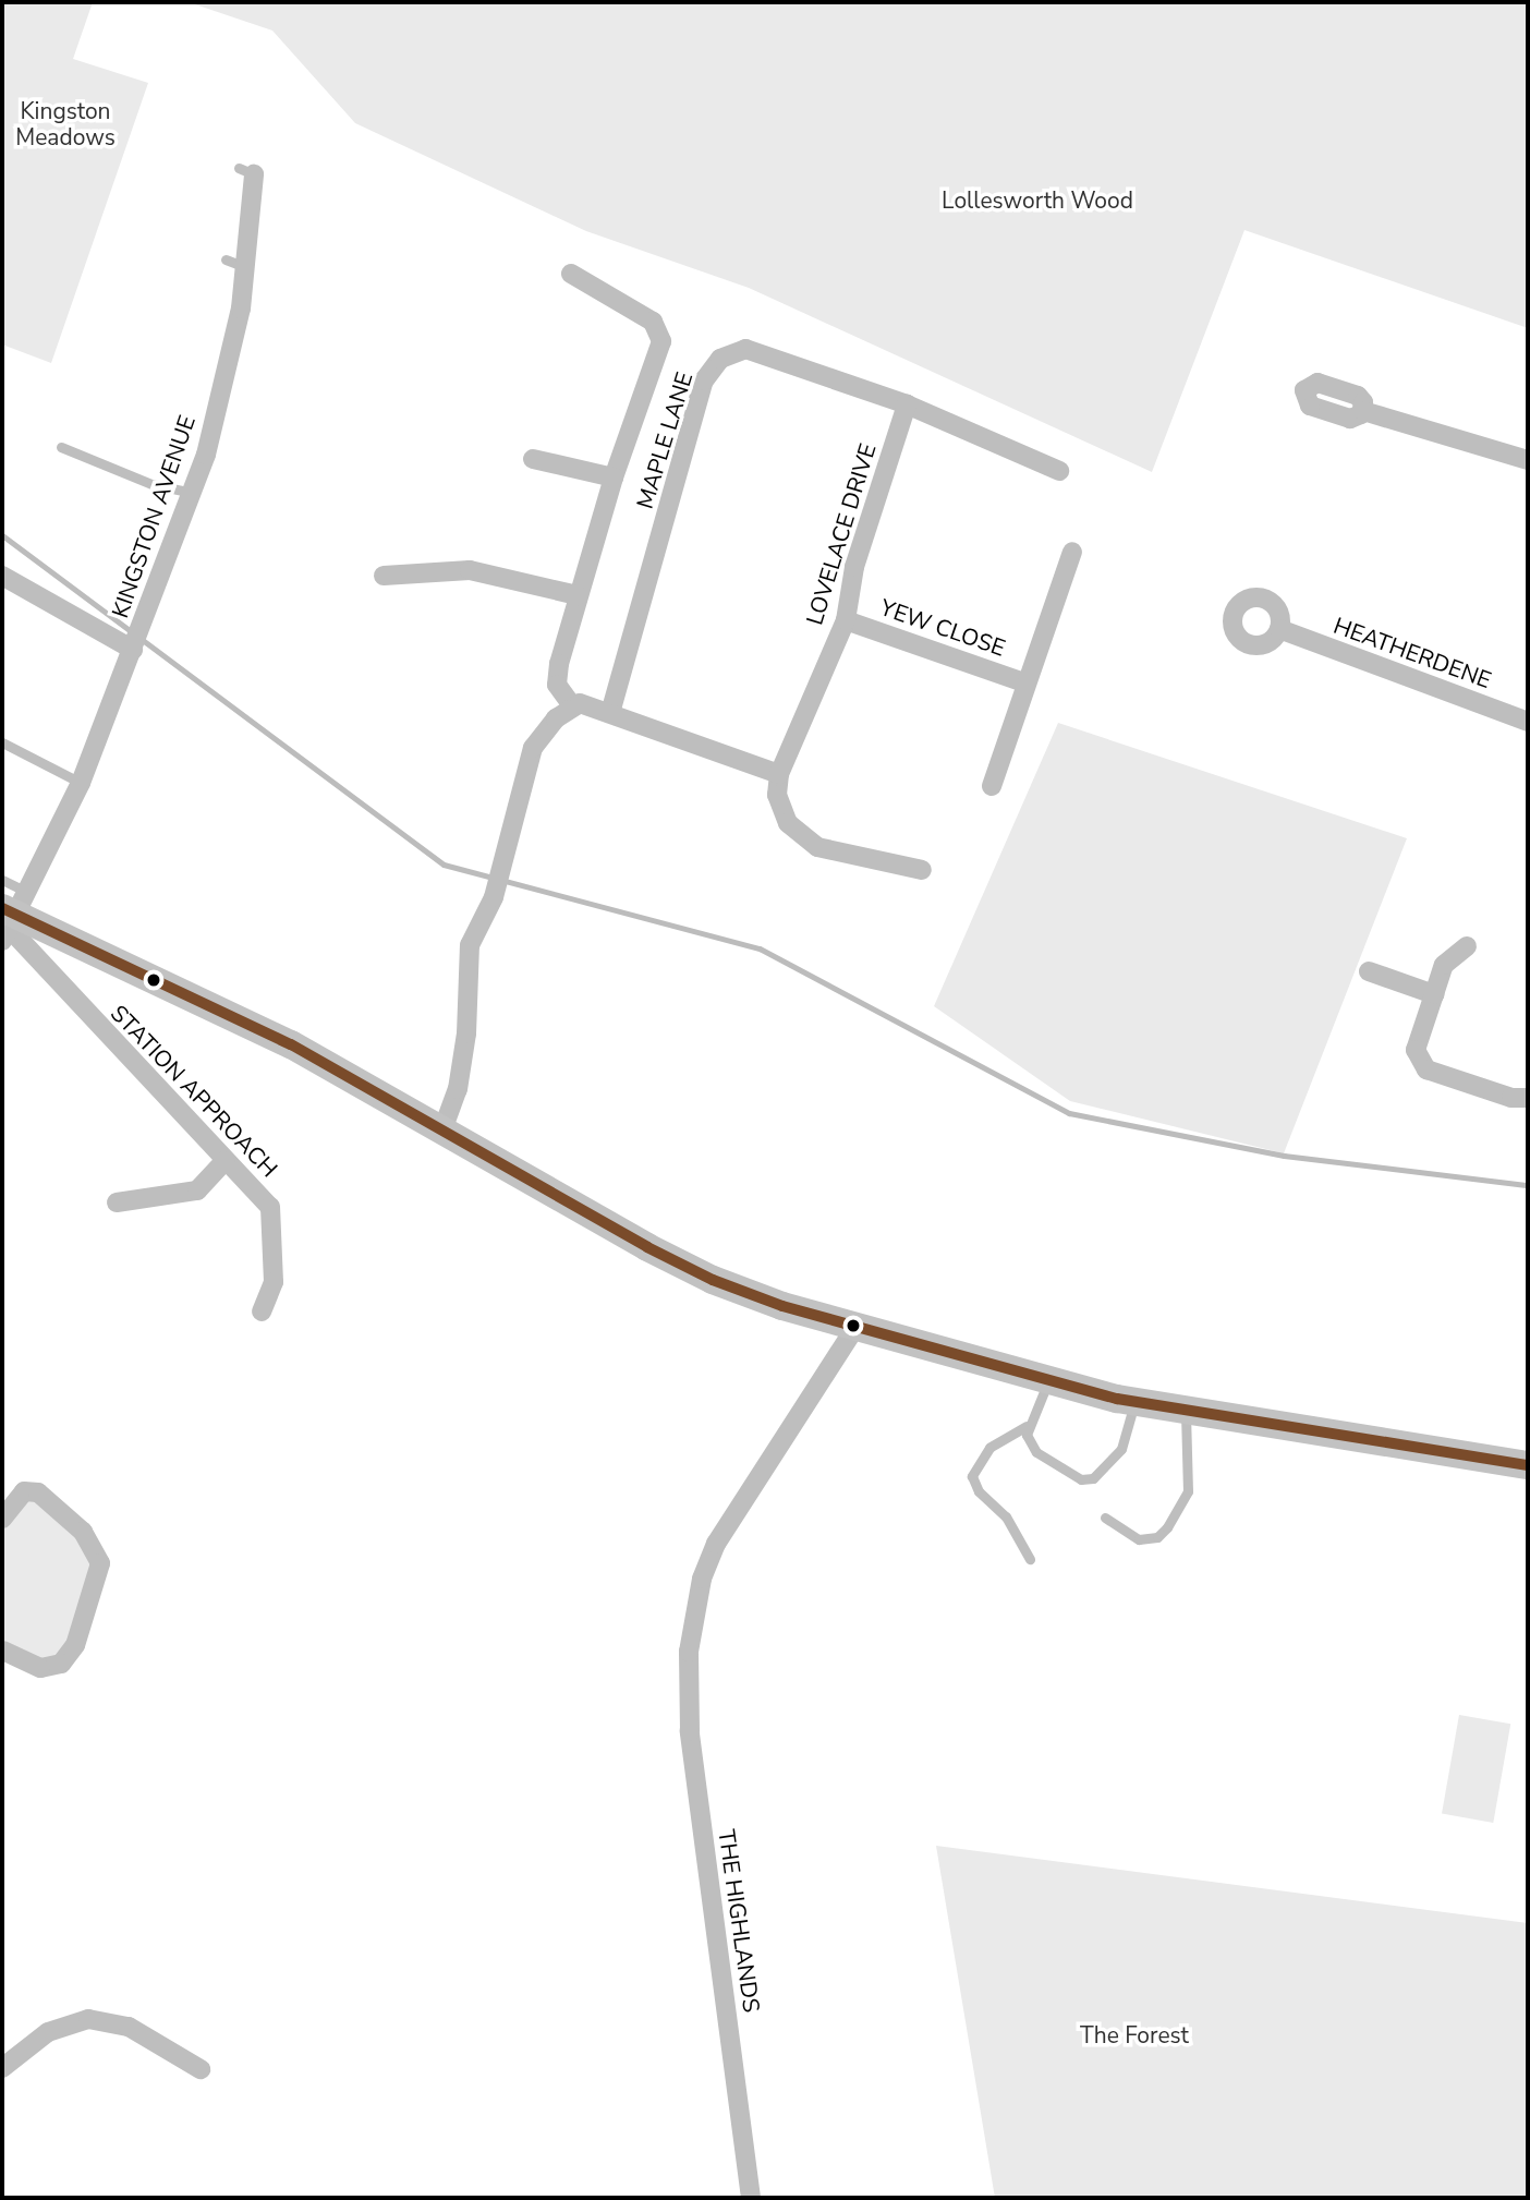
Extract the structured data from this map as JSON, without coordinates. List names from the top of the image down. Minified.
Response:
{"streets":{"street":["MAPLE LANE","KINGSTON AVENUE","LOVELACE DRIVE","YEW CLOSE","HEATHERDENE","STATION APPROACH","THE HIGHLANDS"]},"crossings":[["MAPLE LANE","LOVELACE DRIVE"],["KINGSTON AVENUE","STATION APPROACH"],["LOVELACE DRIVE","YEW CLOSE"]],"parks":["Kingston Meadows","Lollesworth Wood","The Forest"]}
